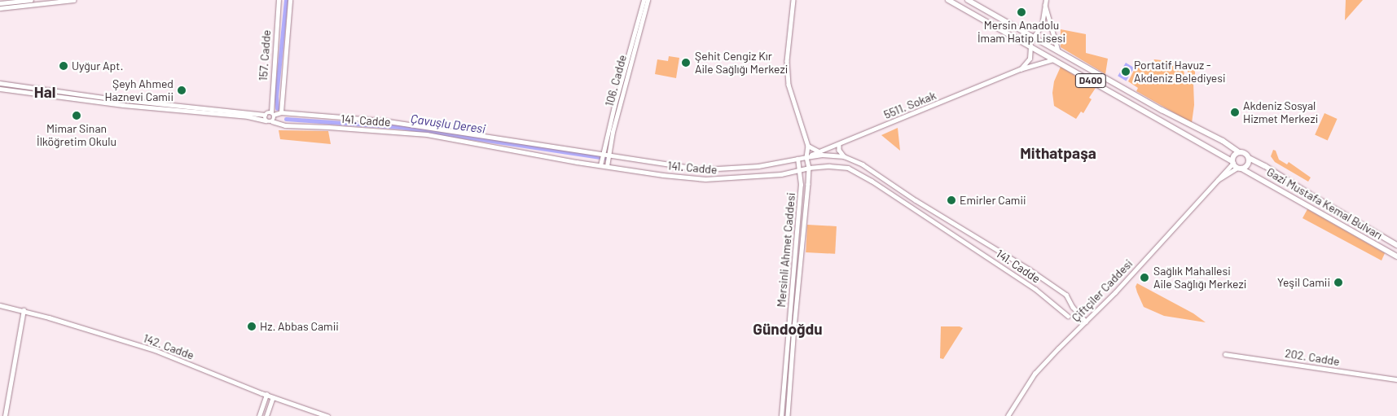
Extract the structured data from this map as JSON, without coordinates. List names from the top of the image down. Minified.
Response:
{"streets":{"highway":["D400","Gazi Mustafa Kemal Bulvarı"],"main road":["106. Cadde"],"street":["157. Cadde","5511. Sokak","141. Cadde","Mersinli Ahmet Caddesi","Çiftçiler Caddesi","142. Cadde","202. Cadde"]},"crossings":[["157. Cadde","141. Cadde"],["106. Cadde","141. Cadde"],["D400","5511. Sokak"],["D400","Gazi Mustafa Kemal Bulvarı"],["5511. Sokak","141. Cadde"],["5511. Sokak","Mersinli Ahmet Caddesi"],["141. Cadde","Mersinli Ahmet Caddesi"],["141. Cadde","Çiftçiler Caddesi"]],"districts":["Hal","Mithatpaşa","Gündoğdu"],"water":["Çavuşlu Deresi"],"places":["Mersin Anadolu İmam Hatip Lisesi","Şehit Cengiz Kır Aile Sağlığı Merkezi","Uyğur Apt.","Portatif Havuz - Akdeniz Belediyesi","Şeyh Ahmed Haznevi Camii","Akdeniz Sosyal Hizmet Merkezi","Mimar Sinan İlköğretim Okulu","Emirler Camii","Sağlık Mahallesi Aile Sağlığı Merkezi","Yeşil Camii","Hz. Abbas Camii"]}
